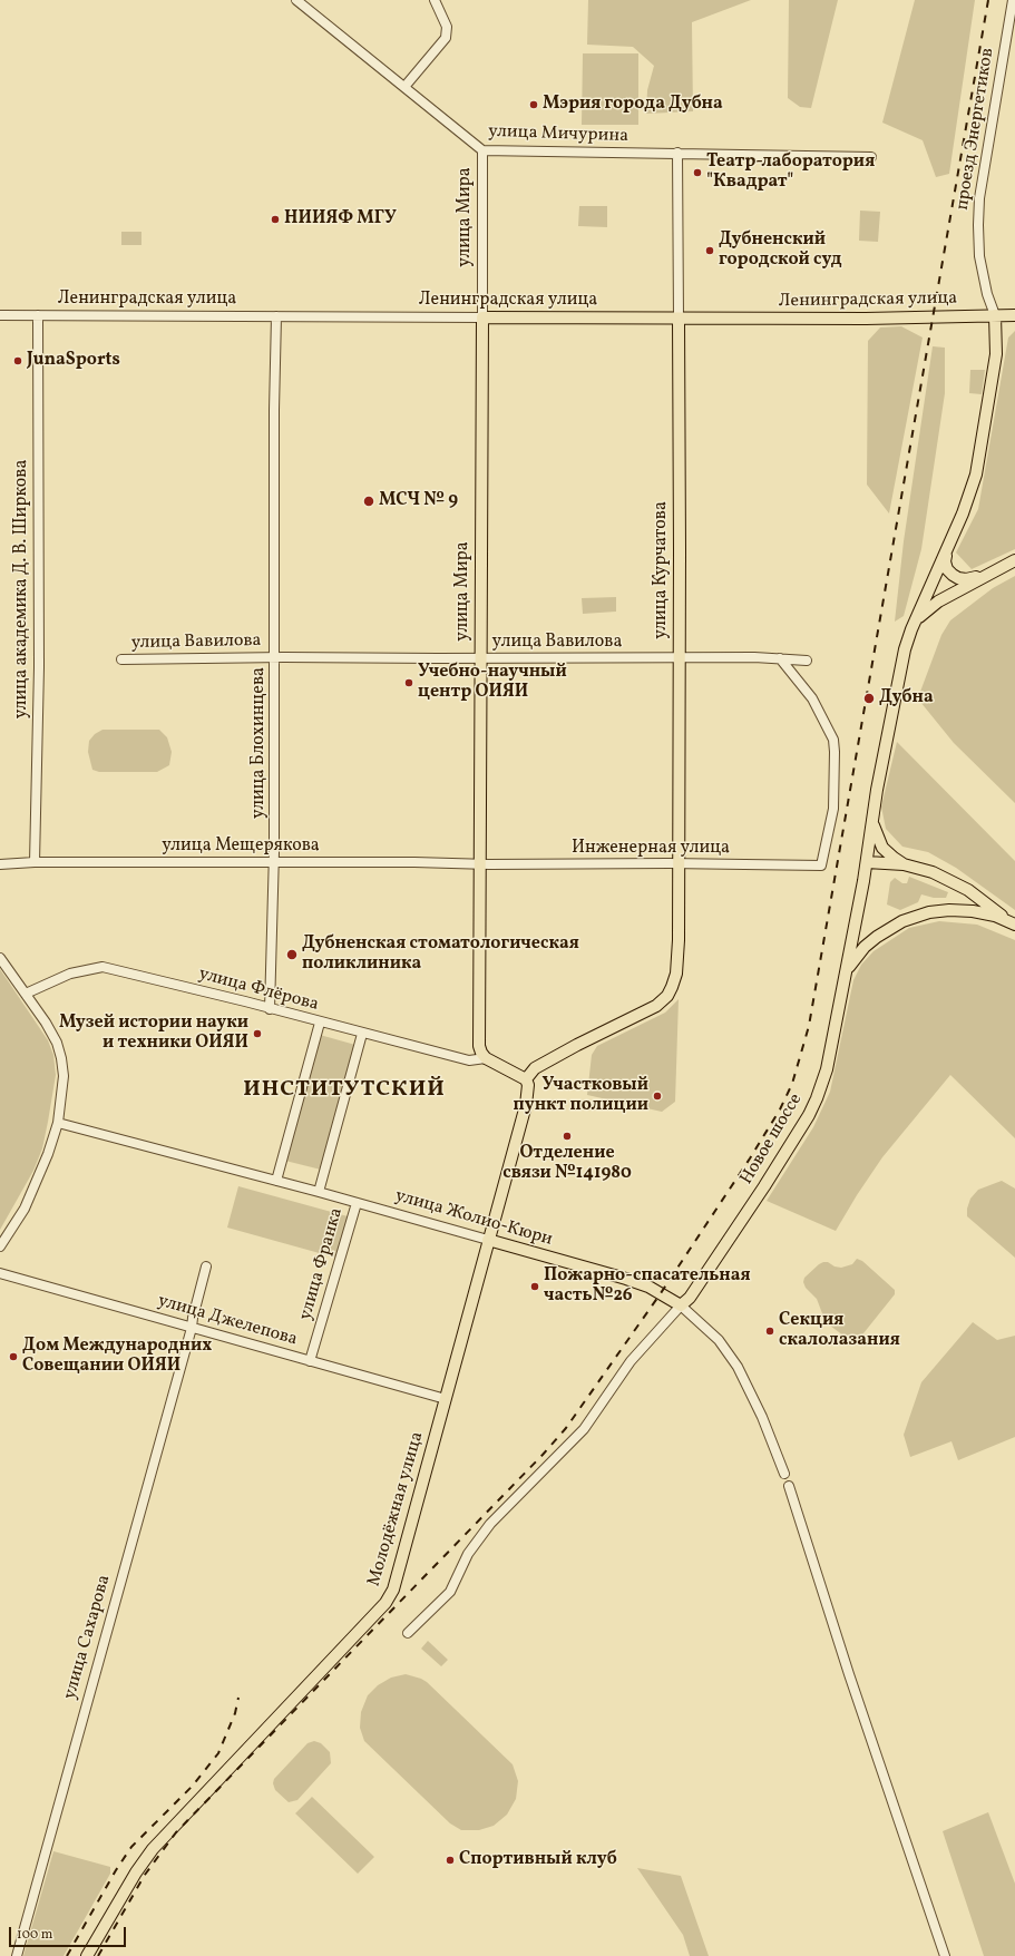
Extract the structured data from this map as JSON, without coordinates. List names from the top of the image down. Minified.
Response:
{"streets":{"main road":["улица Мира","Ленинградская улица","улица Курчатова","Новое шоссе","улица Жолио-Кюри","Молодёжная улица"],"street":["проезд Энергетиков","улица Мичурина","улица академика Д. В. Ширкова","улица Вавилова","улица Блохинцева","улица Мещерякова","Инженерная улица","улица Флёрова","улица Франка","улица Джелепова","улица Сахарова"]},"crossings":[["проезд Энергетиков","Ленинградская улица"],["улица Мичурина","улица Мира"],["улица Мичурина","улица Курчатова"],["улица Мира","Ленинградская улица"],["улица Мира","улица Вавилова"],["улица Мира","улица Мещерякова"],["улица Мира","Инженерная улица"],["улица Мира","улица Флёрова"],["Ленинградская улица","улица Курчатова"],["Ленинградская улица","улица академика Д. В. Ширкова"],["Ленинградская улица","улица Блохинцева"],["улица Курчатова","улица Вавилова"],["улица Курчатова","Инженерная улица"],["улица Курчатова","Молодёжная улица"],["улица академика Д. В. Ширкова","улица Мещерякова"],["улица Вавилова","улица Блохинцева"],["улица Вавилова","Инженерная улица"],["улица Блохинцева","улица Мещерякова"],["улица Блохинцева","улица Флёрова"],["улица Мещерякова","Инженерная улица"],["улица Флёрова","улица Франка"],["Новое шоссе","улица Жолио-Кюри"],["улица Жолио-Кюри","улица Франка"],["улица Жолио-Кюри","Молодёжная улица"],["улица Франка","улица Джелепова"],["улица Джелепова","Молодёжная улица"],["улица Джелепова","улица Сахарова"]],"districts":["ИНСТИТУТСКИЙ"],"places":["Мэрия города Дубна","Театр-лаборатория \"Квадрат\"","НИИЯФ МГУ","Дубненский городской суд","JunaSports","МСЧ № 9","Учебно-научный центр ОИЯИ","Дубна","Дубненская стоматологическая поликлиника","Музей истории науки и техники ОИЯИ","Участковый пункт полиции","Отделение связи №141980","Пожарно-спасательная часть№26","Секция скалолазания","Дом Международних Совещании ОИЯИ","Спортивный клуб"],"scale_bar":"100 m"}
